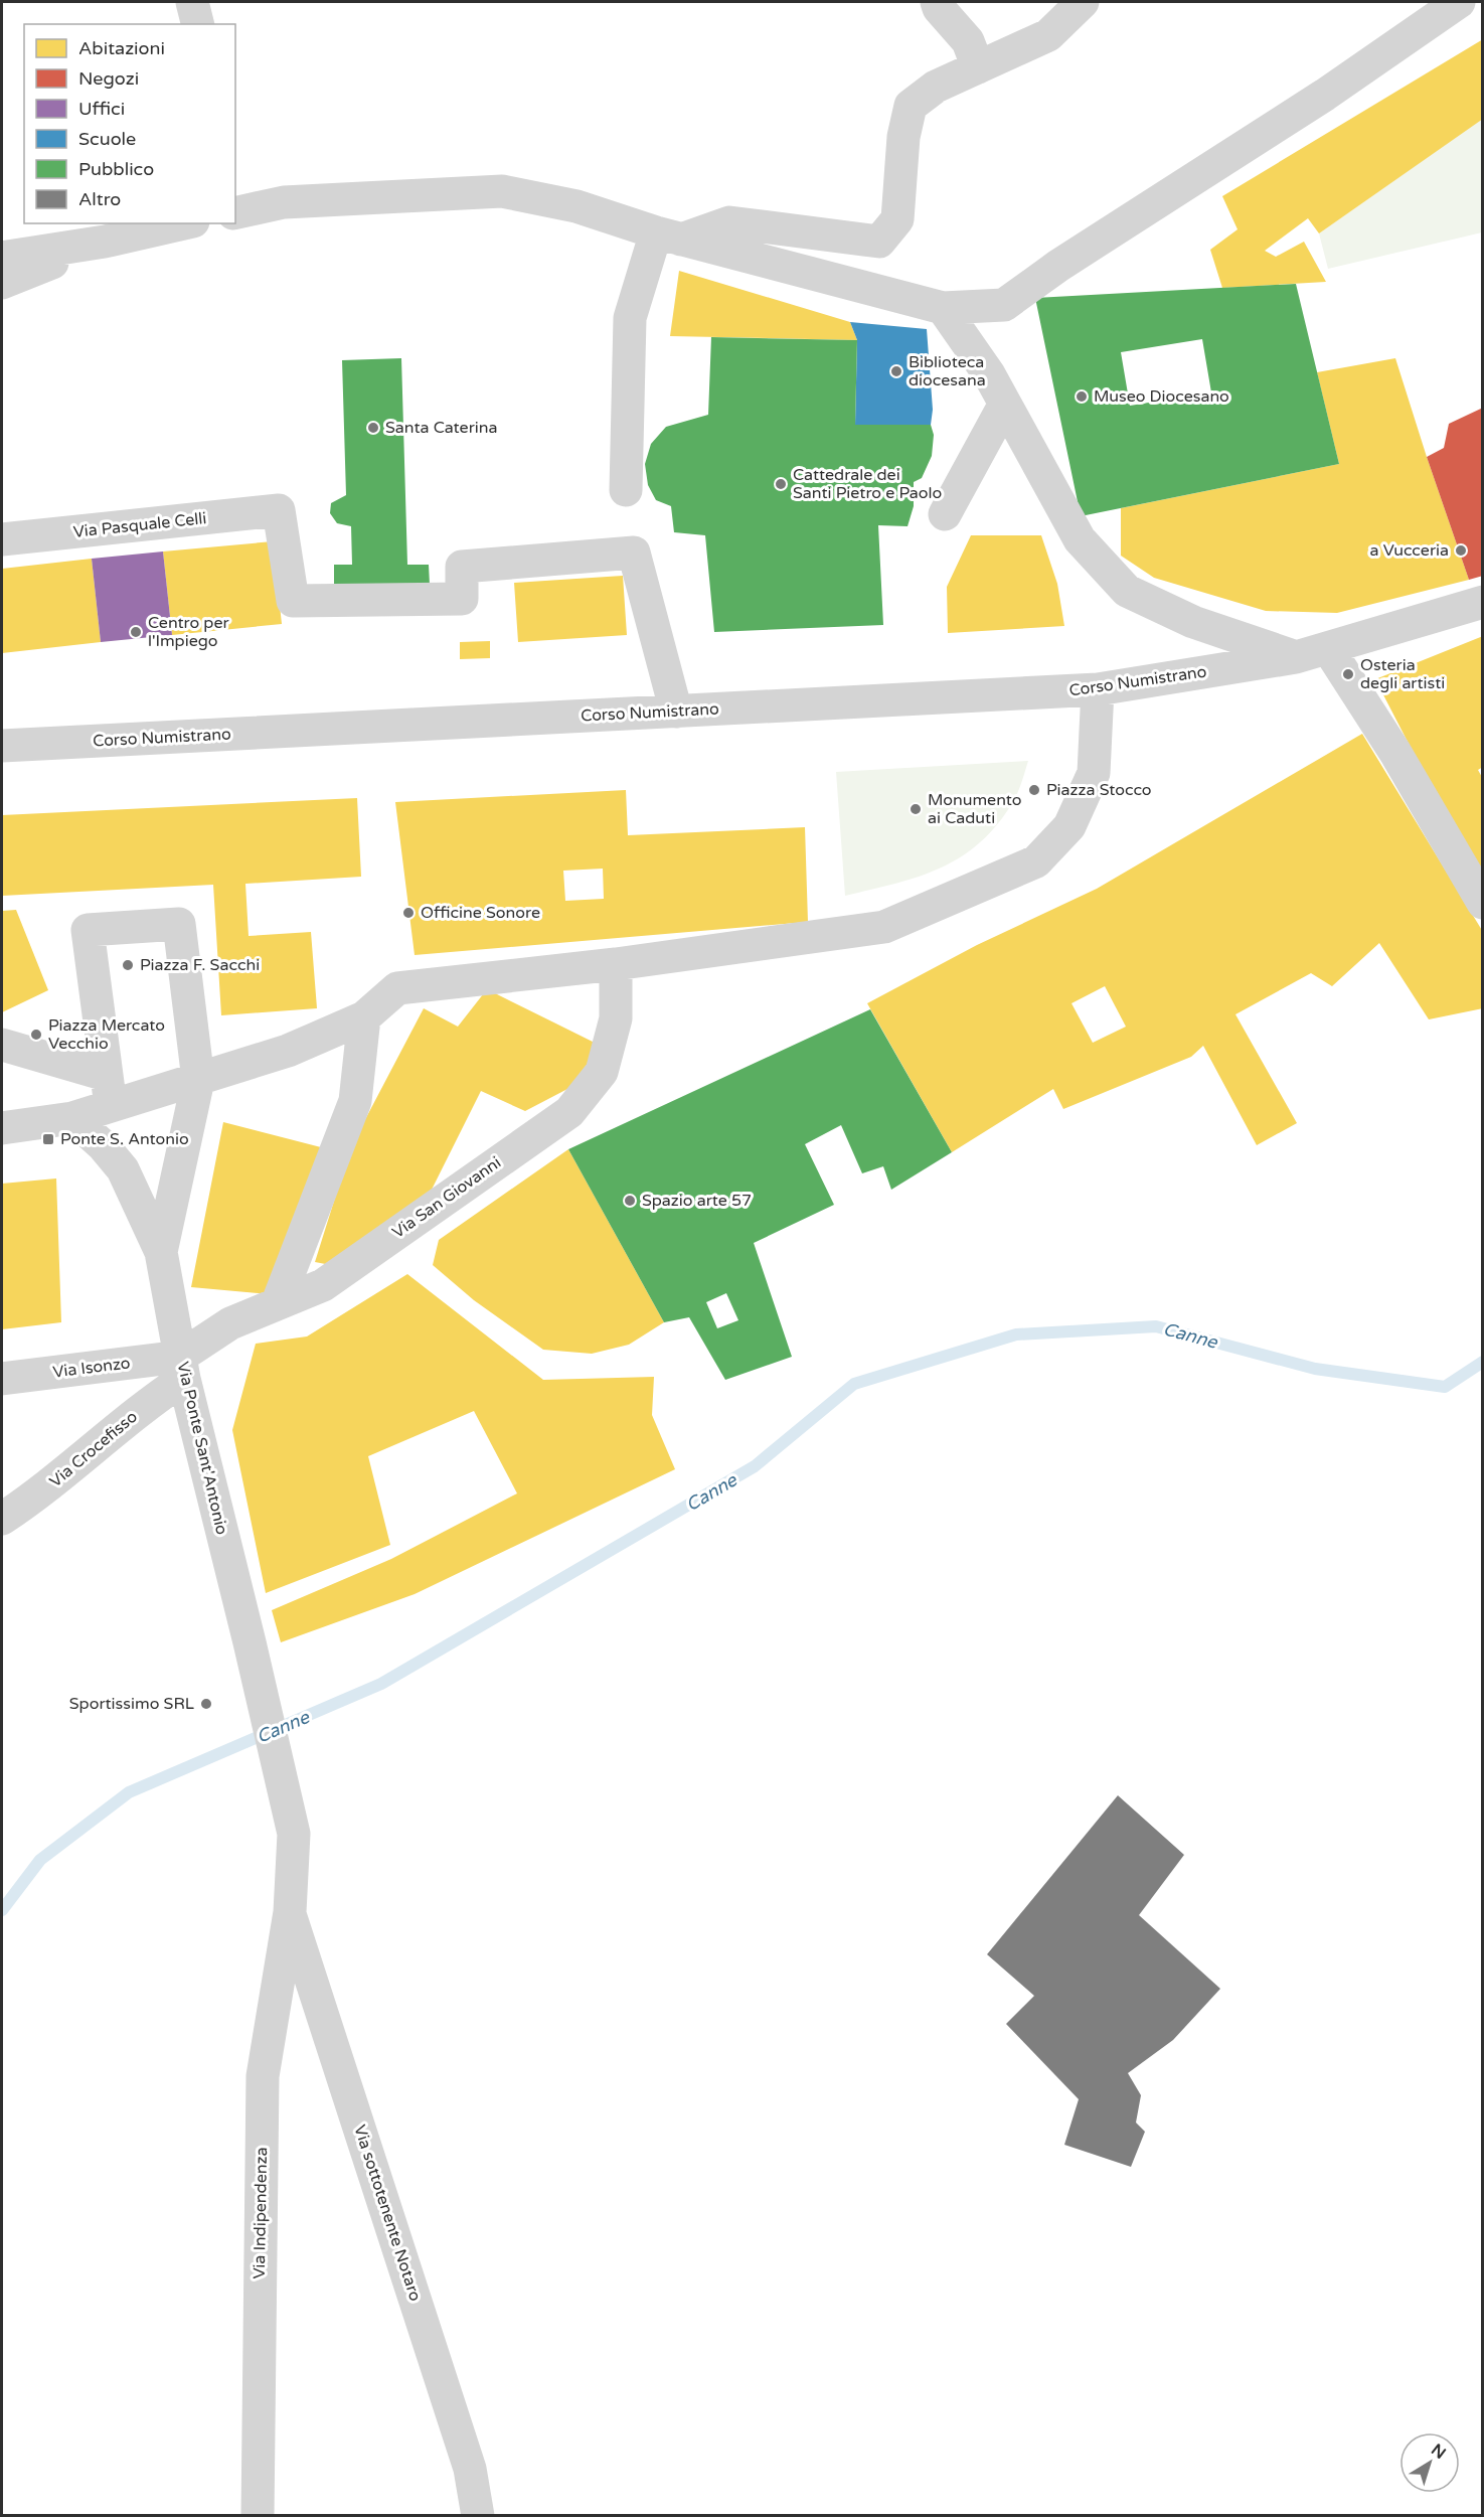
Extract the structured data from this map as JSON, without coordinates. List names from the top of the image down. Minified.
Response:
{"streets":{"street":["Via Pasquale Celli","Corso Numistrano","Via San Giovanni","Via Isonzo","Via Ponte Sant'Antonio","Via Crocefisso","Via Indipendenza","Via sottotenente Notaro"]},"crossings":[["Via Pasquale Celli","Corso Numistrano"],["Via San Giovanni","Via Isonzo"],["Via San Giovanni","Via Ponte Sant'Antonio"],["Via San Giovanni","Via Crocefisso"],["Via Isonzo","Via Ponte Sant'Antonio"],["Via Isonzo","Via Crocefisso"],["Via Ponte Sant'Antonio","Via Crocefisso"],["Via Ponte Sant'Antonio","Via Indipendenza"],["Via Ponte Sant'Antonio","Via sottotenente Notaro"],["Via Indipendenza","Via sottotenente Notaro"]],"water":["Canne"],"places":{"other":["Biblioteca diocesana","Museo Diocesano","Santa Caterina","Cattedrale dei Santi Pietro e Paolo","a Vucceria","Centro per l'Impiego","Osteria degli artisti","Piazza Stocco","Monumento ai Caduti","Officine Sonore","Piazza F. Sacchi","Piazza Mercato Vecchio","Spazio arte 57","Sportissimo SRL"],"transit":["Ponte S. Antonio"]},"legend":["Abitazioni","Negozi","Uffici","Scuole","Pubblico","Altro"],"north":"top right"}
